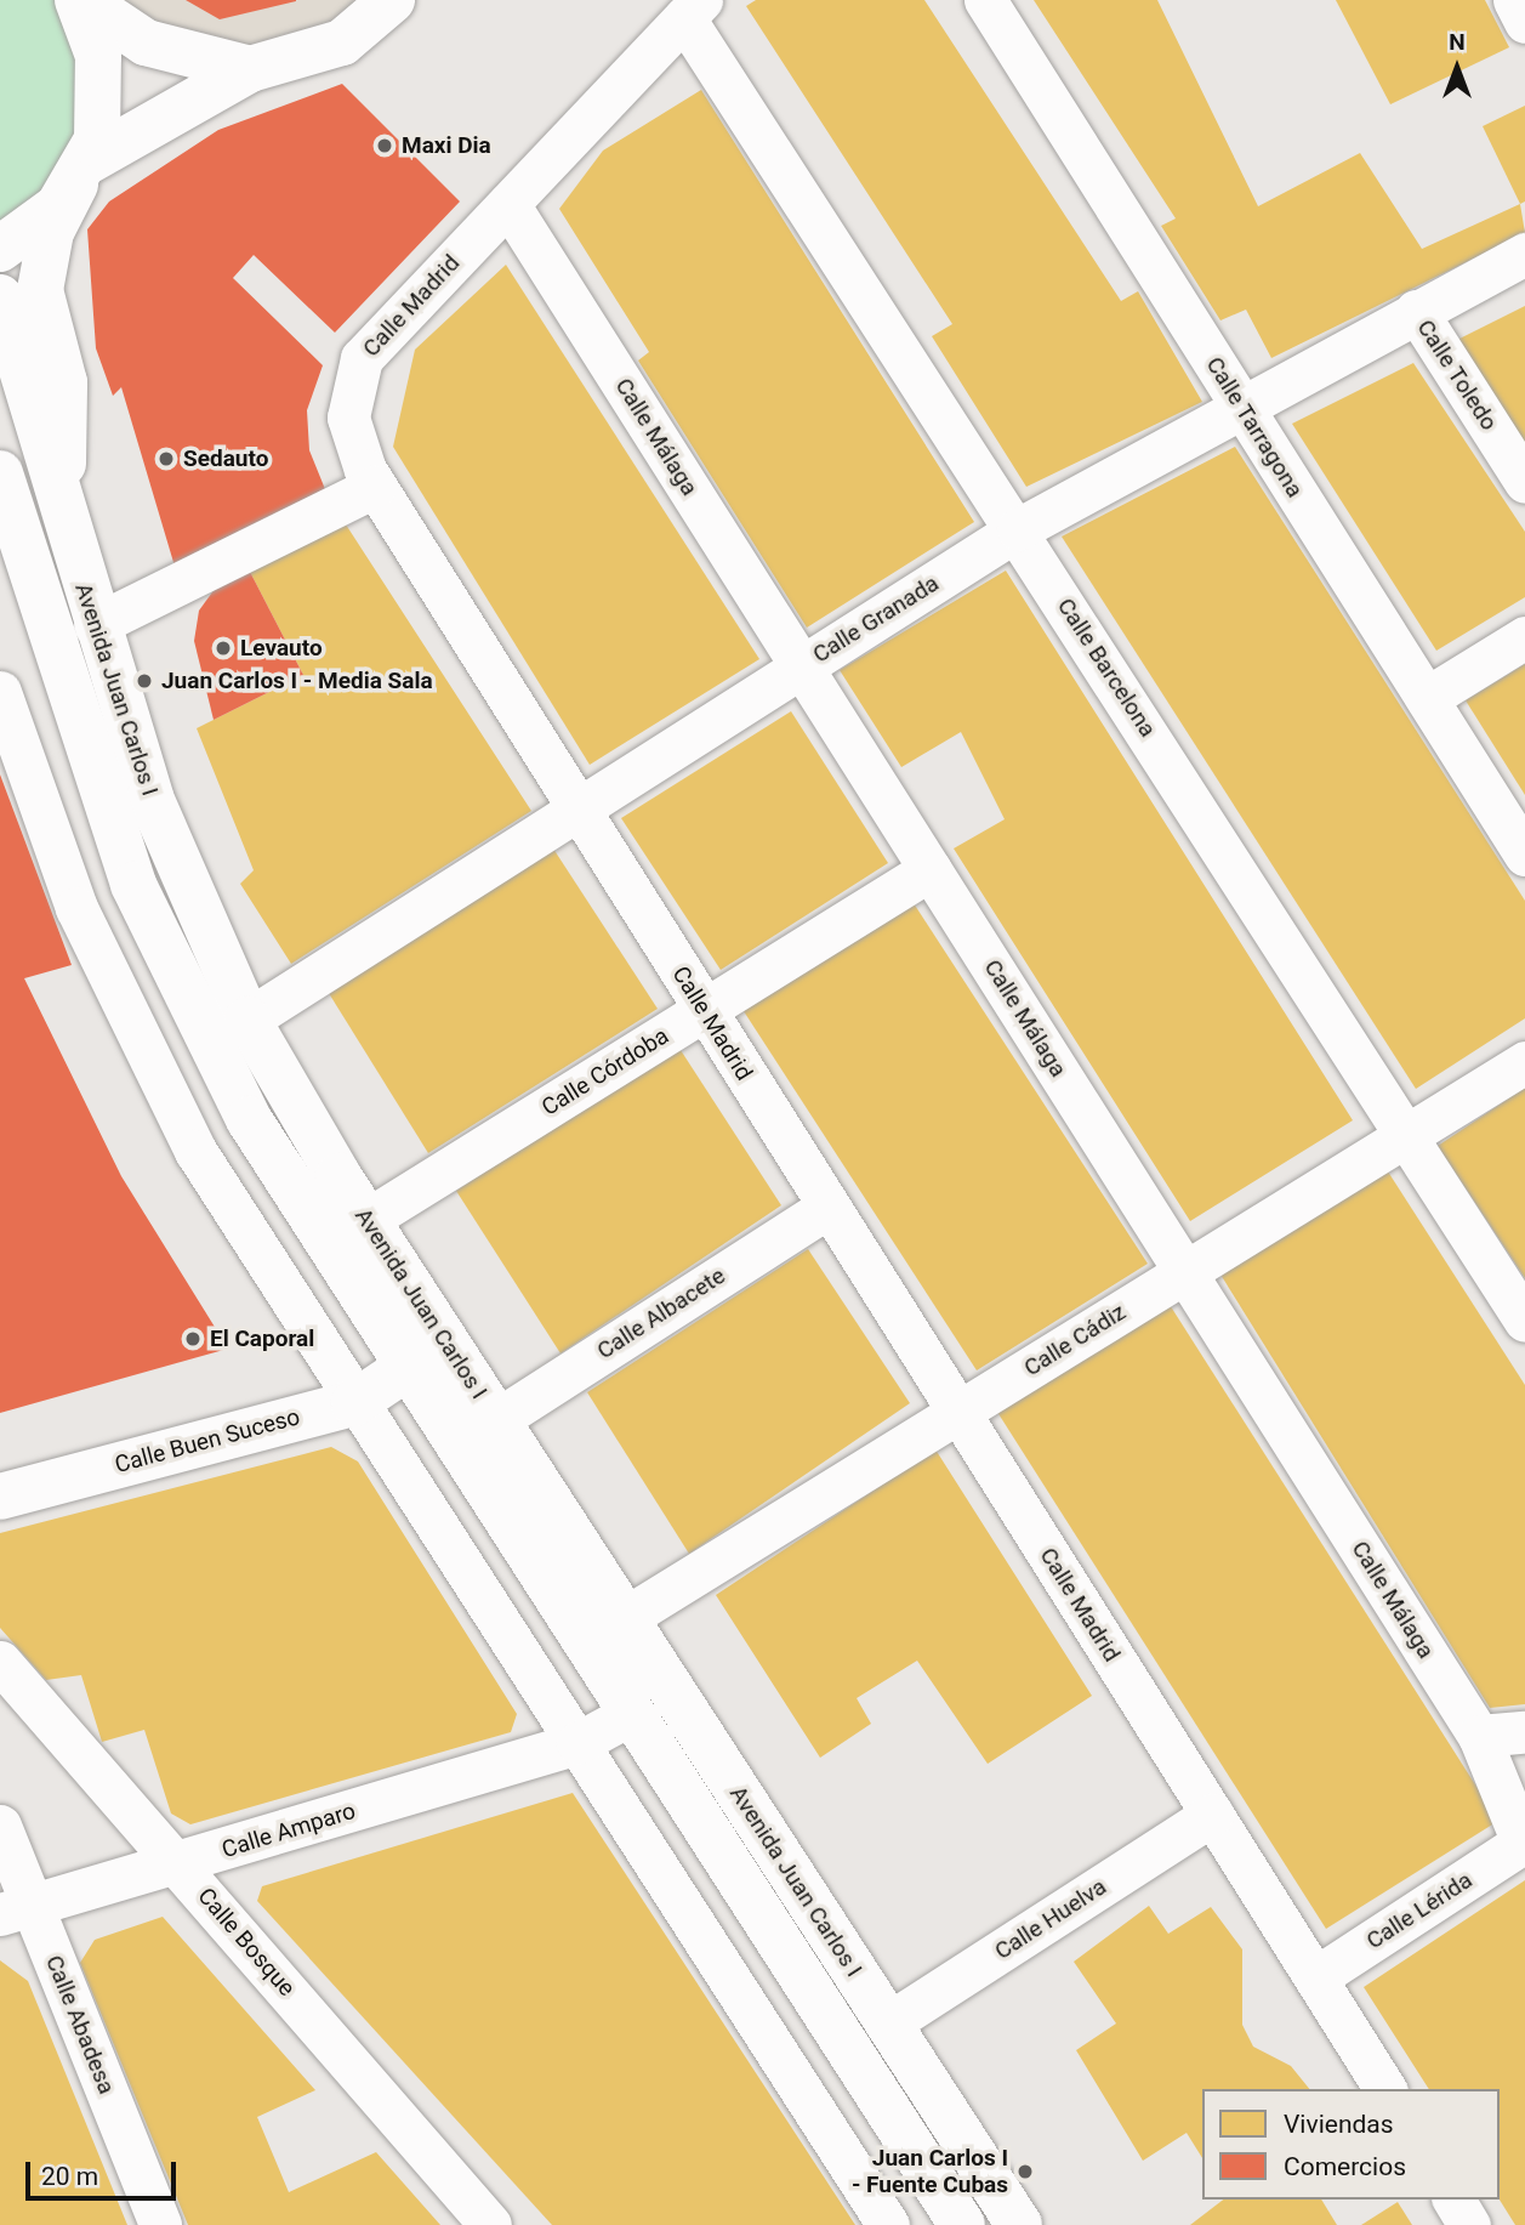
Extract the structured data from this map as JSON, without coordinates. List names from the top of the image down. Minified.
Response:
{"streets":{"main road":["Avenida Juan Carlos I","Calle Buen Suceso"],"street":["Calle Madrid","Calle Toledo","Calle Tarragona","Calle Málaga","Calle Granada","Calle Barcelona","Calle Córdoba","Calle Albacete","Calle Cádiz","Calle Amparo","Calle Lérida","Calle Huelva","Calle Bosque","Calle Abadesa"]},"crossings":[["Calle Madrid","Calle Málaga"],["Calle Madrid","Calle Granada"],["Calle Madrid","Calle Barcelona"],["Calle Madrid","Calle Córdoba"],["Calle Madrid","Calle Albacete"],["Calle Madrid","Calle Cádiz"],["Calle Madrid","Calle Lérida"],["Calle Madrid","Calle Huelva"],["Calle Toledo","Calle Granada"],["Calle Tarragona","Calle Granada"],["Calle Málaga","Calle Granada"],["Calle Málaga","Calle Córdoba"],["Calle Málaga","Calle Cádiz"],["Calle Málaga","Calle Lérida"],["Calle Granada","Calle Barcelona"],["Calle Granada","Avenida Juan Carlos I"],["Calle Barcelona","Calle Cádiz"],["Avenida Juan Carlos I","Calle Córdoba"],["Avenida Juan Carlos I","Calle Albacete"],["Avenida Juan Carlos I","Calle Cádiz"],["Avenida Juan Carlos I","Calle Buen Suceso"],["Avenida Juan Carlos I","Calle Amparo"],["Avenida Juan Carlos I","Calle Huelva"],["Calle Amparo","Calle Bosque"],["Calle Amparo","Calle Abadesa"]],"places":["Maxi Dia","Sedauto","Levauto","Juan Carlos I - Media Sala","El Caporal","Juan Carlos I - Fuente Cubas"],"legend":["Viviendas","Comercios"],"scale_bar":"20 m","north":"top"}
